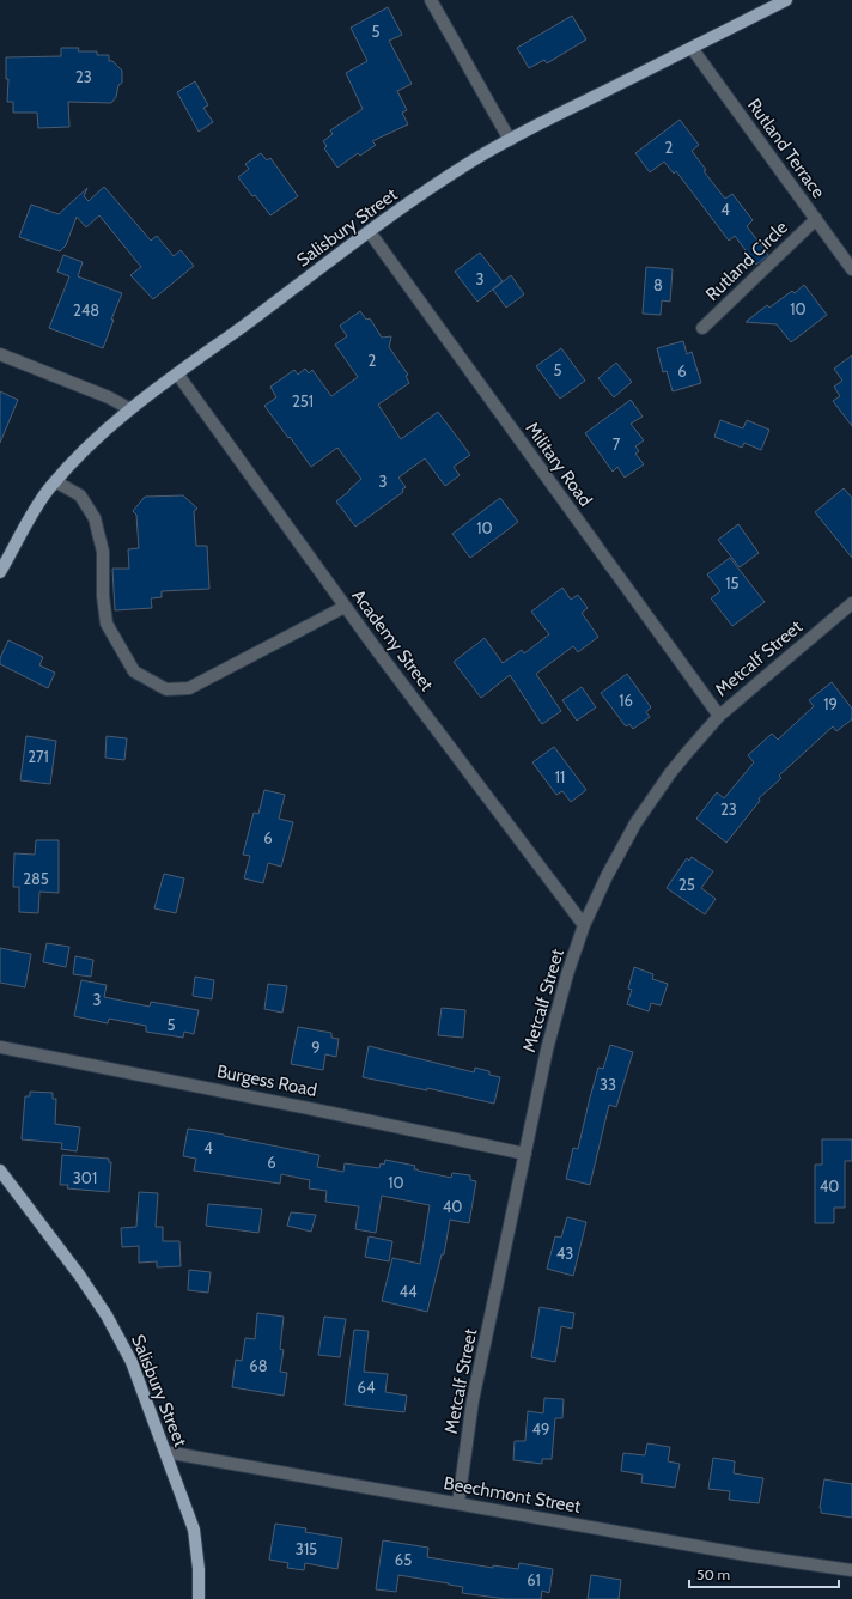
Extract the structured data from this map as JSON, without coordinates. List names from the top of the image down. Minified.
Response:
{"streets":{"main road":["Salisbury Street"],"street":["Rutland Terrace","Rutland Circle","Military Road","Academy Street","Metcalf Street","Burgess Road","Beechmont Street"]},"crossings":[["Rutland Terrace","Salisbury Street"],["Rutland Terrace","Rutland Circle"],["Salisbury Street","Military Road"],["Salisbury Street","Academy Street"],["Salisbury Street","Beechmont Street"],["Military Road","Metcalf Street"],["Academy Street","Metcalf Street"],["Metcalf Street","Burgess Road"],["Metcalf Street","Beechmont Street"]],"house_numbers":["5","23","2","4","3","8","10","248","2","5","6","251","7","3","10","15","16","19","271","11","23","6","285","25","3","5","9","33","4","6","301","10","40","40","43","44","68","64","49","315","65","61"],"scale_bar":"50 m"}
